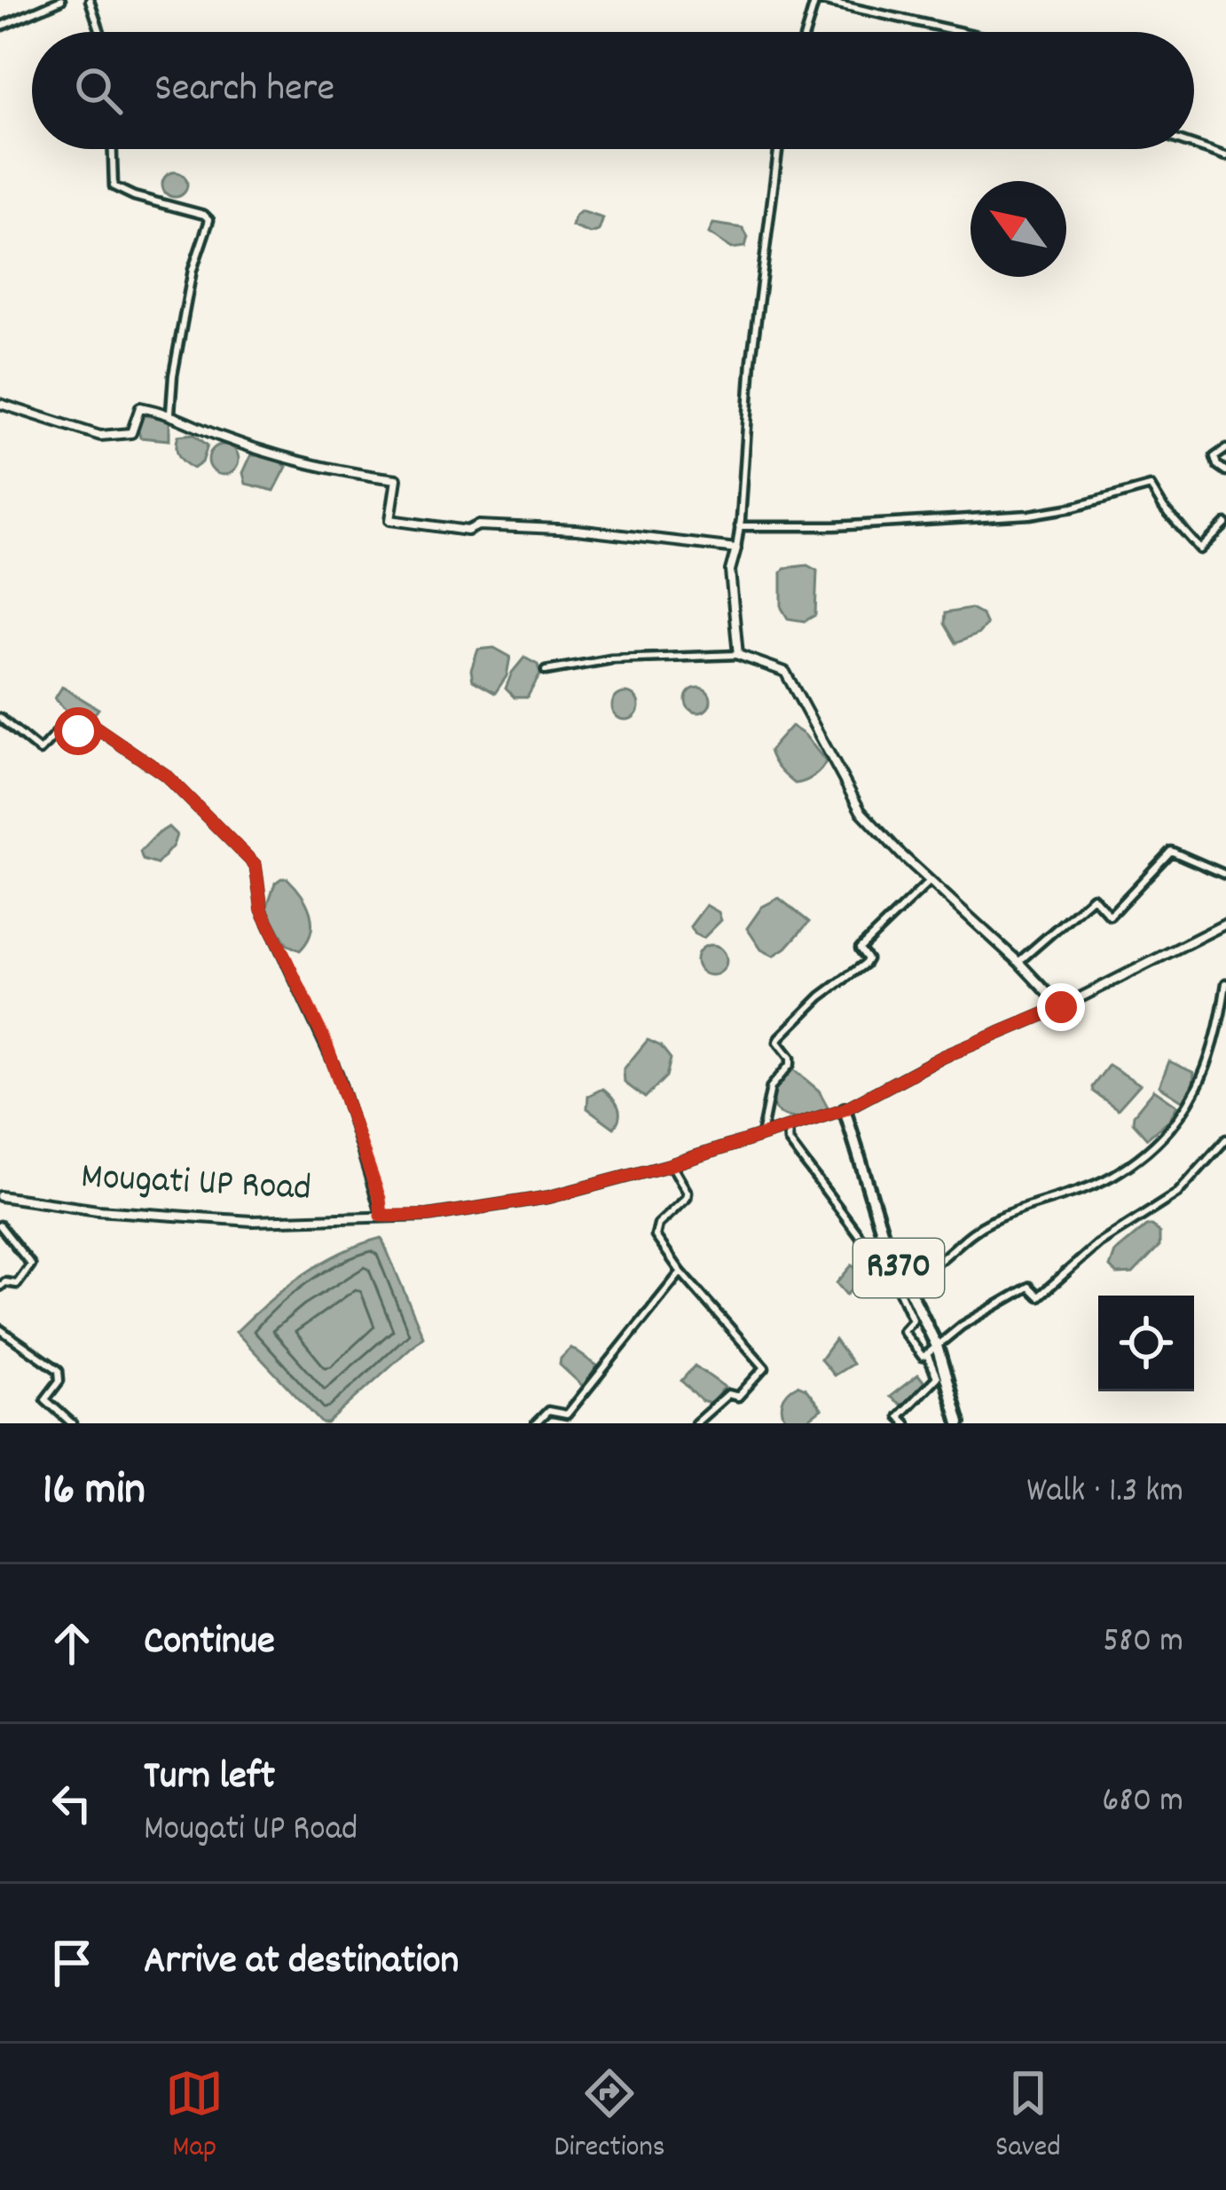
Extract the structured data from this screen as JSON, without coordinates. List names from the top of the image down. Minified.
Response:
{"streets":{"main road":["R370"],"street":["Mougati UP Road"]},"crossings":[["Mougati UP Road","R370"]],"north":"top left","page":{"search":"Search here","heading":["16 min","Walk · 1.3 km"],"list":[["Continue","580 m"],["Turn left","Mougati UP Road","680 m"],"Arrive at destination"],"nav":["Map","Directions","Saved"]}}
